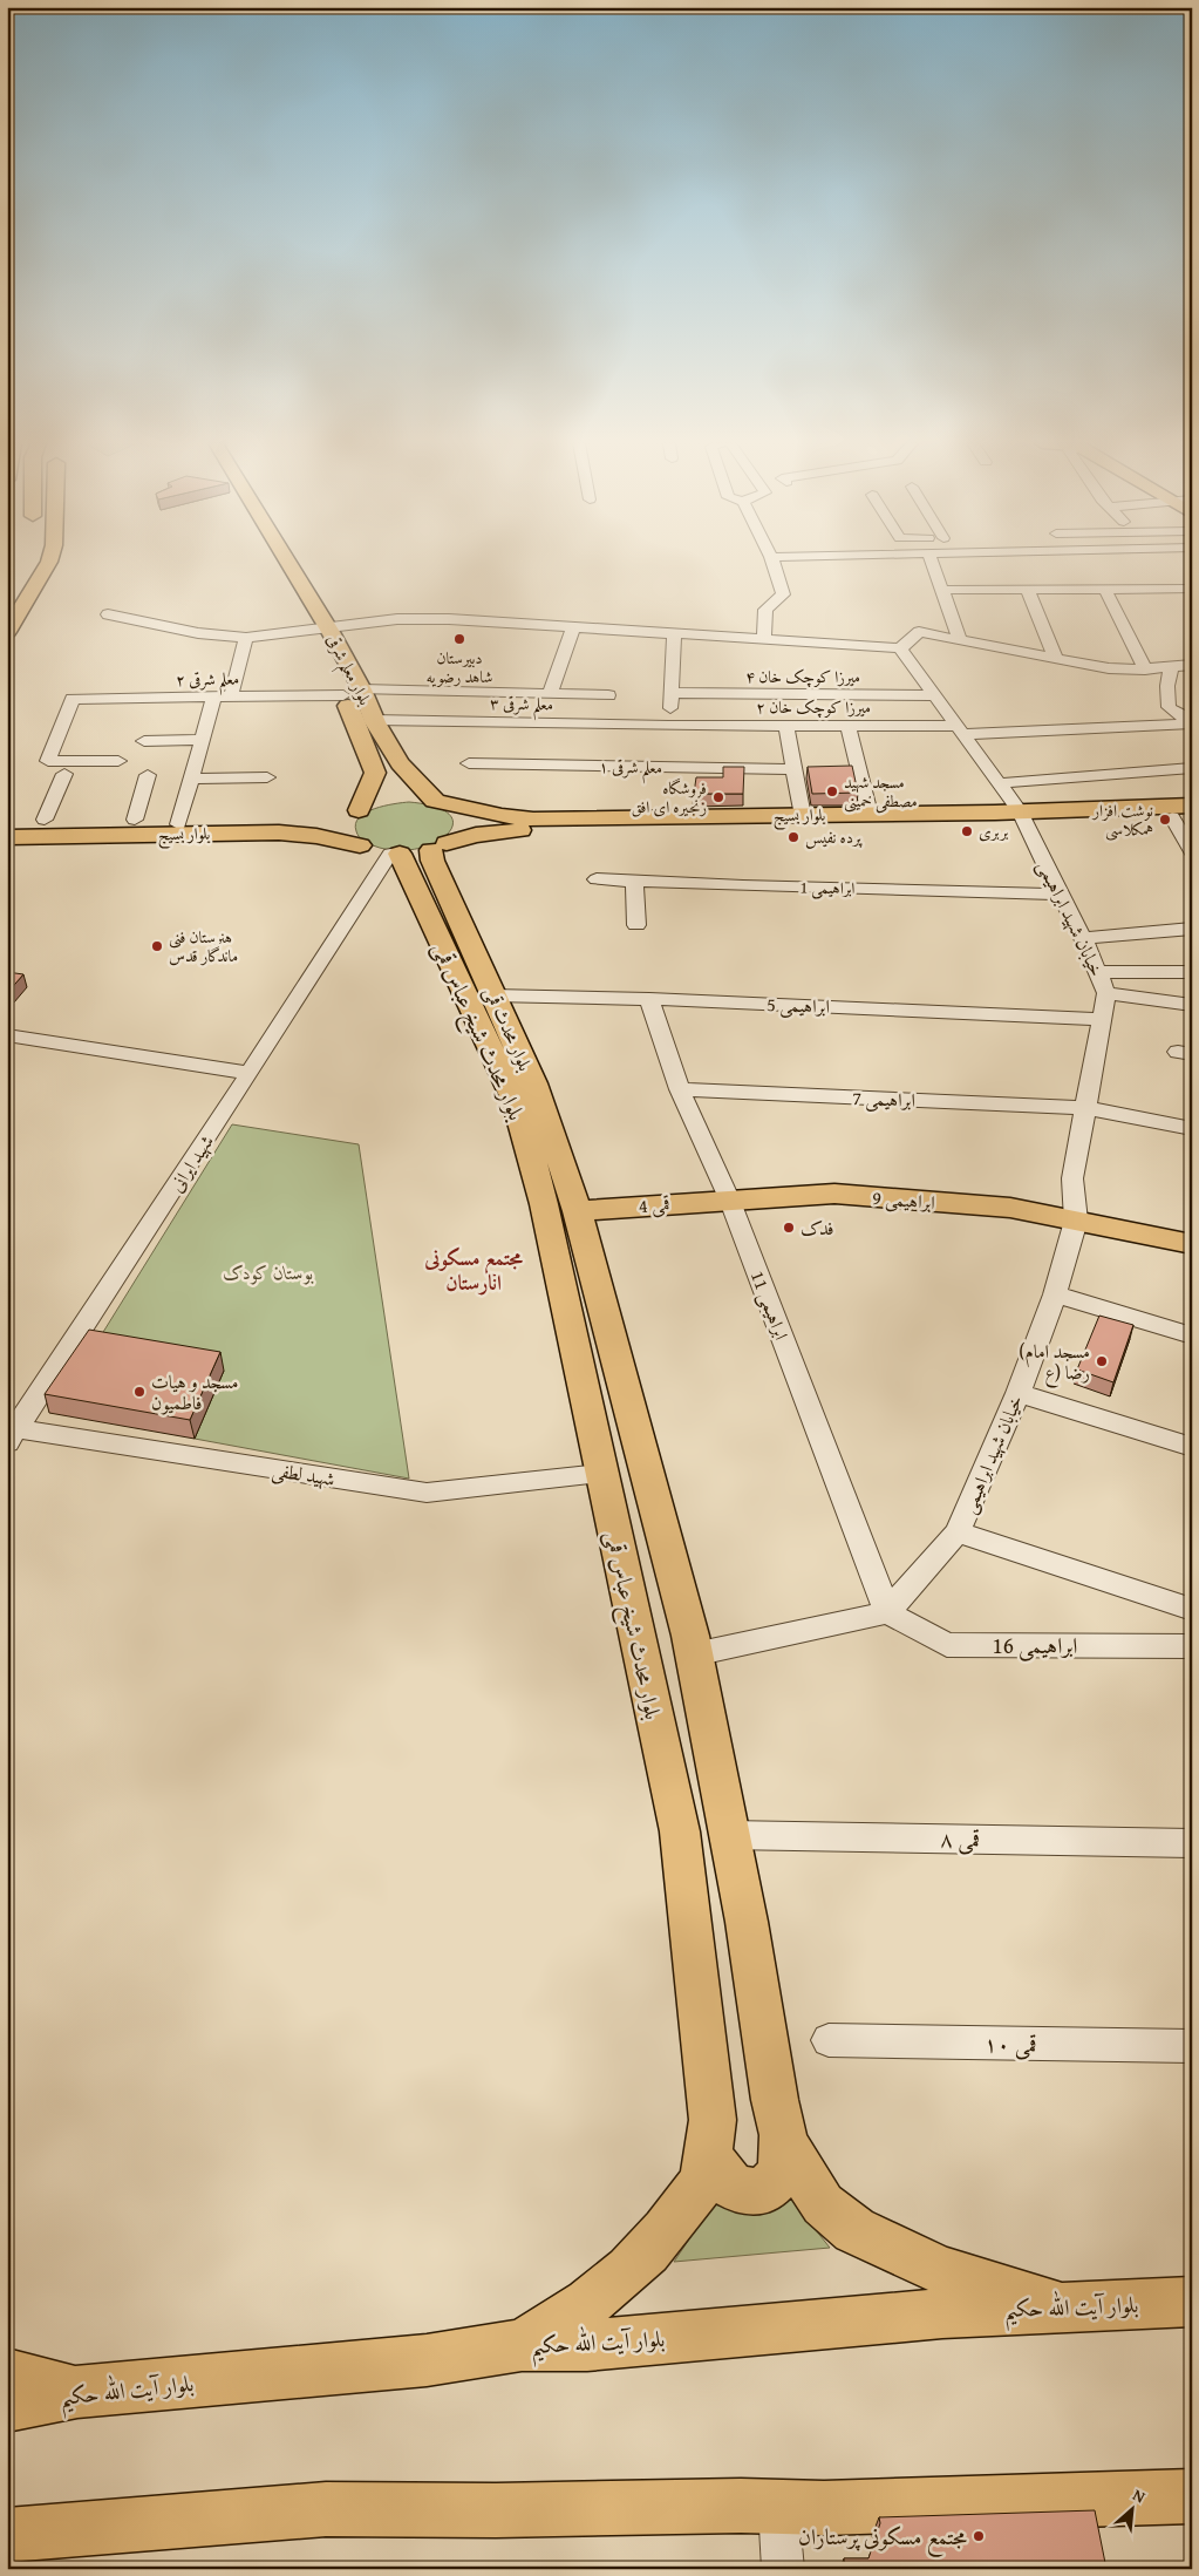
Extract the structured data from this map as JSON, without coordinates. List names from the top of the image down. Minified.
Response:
{"streets":{"main road":["بلوار معلم شرقی","بلوار بسیج","بلوار محدث قمی","بلوار محدث شیخ عباس قمی","ابراهیمی 9","قمی 4","بلوار آیت الله حکیم"],"street":["میرزا کوچک خان ۴","معلم شرقی ۲","معلم شرقی ۳","میرزا کوچک خان ۲","معلم شرقی ۱","ابراهیمی 1","خیابان شهید ابراهیمی","ابراهیمی 5","ابراهیمی 7","شهید ایرانی","ابراهیمی 11","شهید لطفی","ابراهیمی 16","قمی ۸","قمی ۱۰"]},"crossings":[["بلوار معلم شرقی","معلم شرقی ۲"],["بلوار معلم شرقی","معلم شرقی ۳"],["بلوار معلم شرقی","بلوار بسیج"],["بلوار معلم شرقی","بلوار محدث قمی"],["بلوار معلم شرقی","بلوار محدث شیخ عباس قمی"],["بلوار معلم شرقی","شهید ایرانی"],["میرزا کوچک خان ۴","خیابان شهید ابراهیمی"],["معلم شرقی ۳","میرزا کوچک خان ۲"],["میرزا کوچک خان ۲","خیابان شهید ابراهیمی"],["بلوار بسیج","خیابان شهید ابراهیمی"],["بلوار بسیج","بلوار محدث قمی"],["بلوار بسیج","بلوار محدث شیخ عباس قمی"],["بلوار بسیج","شهید ایرانی"],["ابراهیمی 1","خیابان شهید ابراهیمی"],["خیابان شهید ابراهیمی","ابراهیمی 5"],["خیابان شهید ابراهیمی","ابراهیمی 7"],["خیابان شهید ابراهیمی","ابراهیمی 9"],["خیابان شهید ابراهیمی","ابراهیمی 11"],["خیابان شهید ابراهیمی","ابراهیمی 16"],["ابراهیمی 5","بلوار محدث قمی"],["ابراهیمی 5","ابراهیمی 11"],["بلوار محدث قمی","بلوار محدث شیخ عباس قمی"],["بلوار محدث قمی","شهید ایرانی"],["بلوار محدث قمی","قمی 4"],["بلوار محدث شیخ عباس قمی","شهید ایرانی"],["بلوار محدث شیخ عباس قمی","شهید لطفی"],["بلوار محدث شیخ عباس قمی","بلوار آیت الله حکیم"],["ابراهیمی 7","ابراهیمی 11"],["شهید ایرانی","شهید لطفی"],["ابراهیمی 9","قمی 4"],["ابراهیمی 9","ابراهیمی 11"],["قمی 4","ابراهیمی 11"],["ابراهیمی 11","ابراهیمی 16"]],"districts":["مجتمع مسکونی انارستان"],"parks":["بوستان کودک"],"places":["دبیرستان شاهد رضویه","مسجد شهید مصطفی خمینی","فروشگاه زنجیره ای افق","نوشت افزار همکلاسی","بربری","پرده نفیس","هنرستان فنی ماندگار قدس","فدک","(مسجد امام رضا (ع","مسجد و هیات فاطمیون","مجتمع مسکونی پرستاران"],"north":"top right"}
